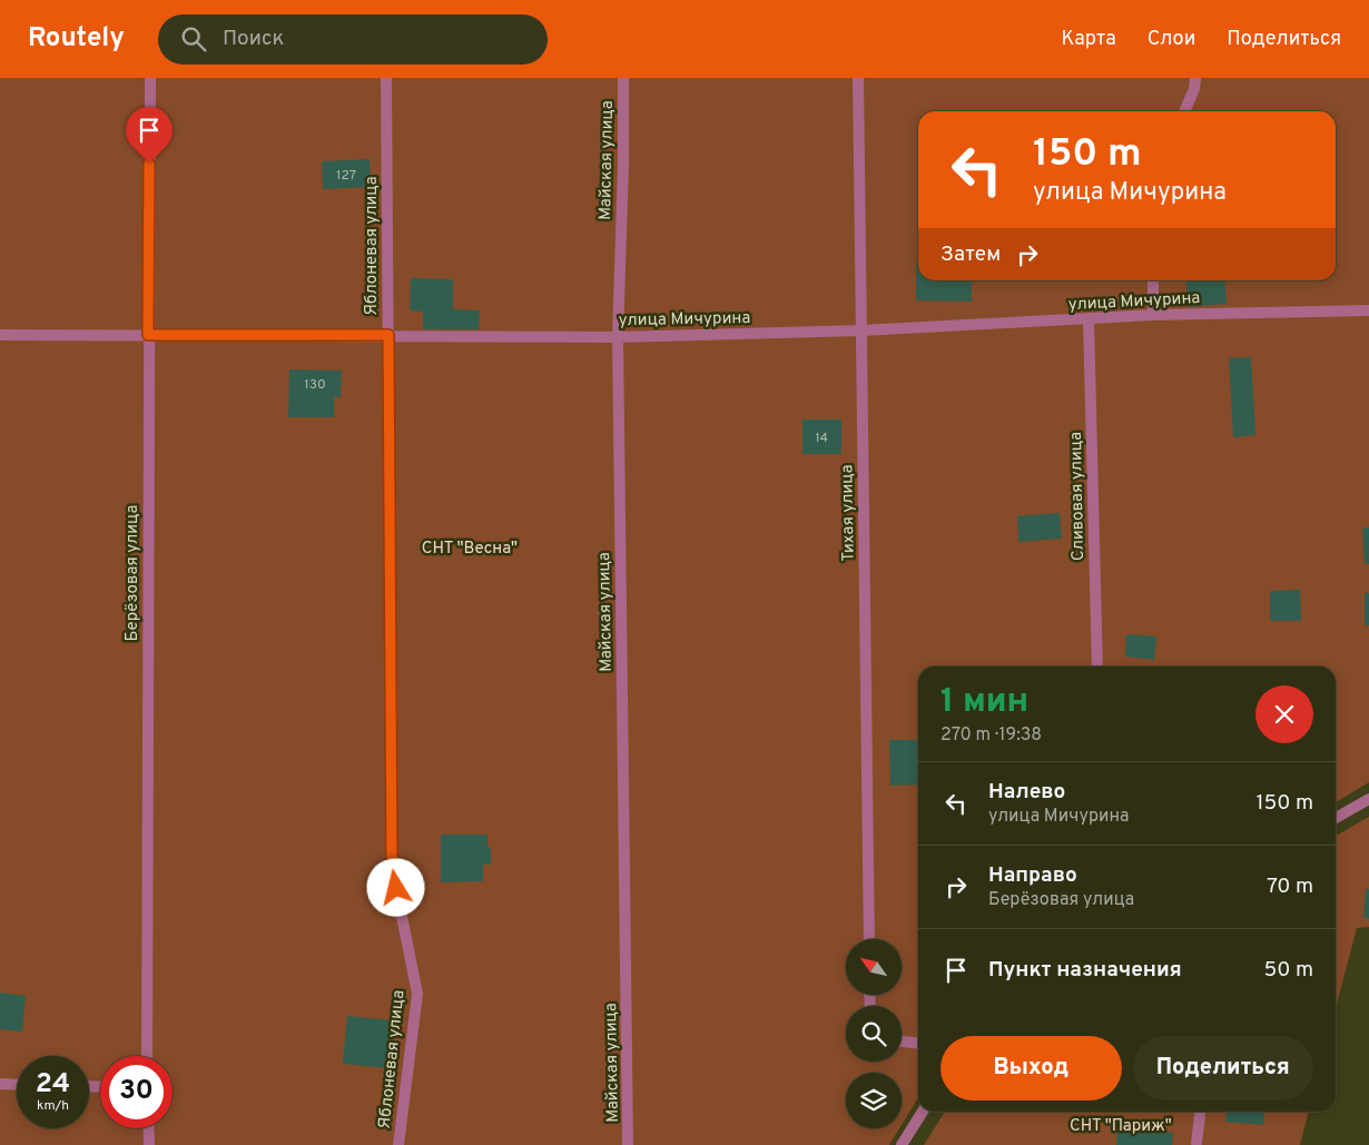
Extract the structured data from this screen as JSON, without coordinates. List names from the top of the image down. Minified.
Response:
{"streets":{"street":["Майская улица","Яблоневая улица","улица Мичурина","Сливовая улица","Тихая улица","Берёзовая улица"]},"crossings":[["Майская улица","улица Мичурина"],["Яблоневая улица","улица Мичурина"],["улица Мичурина","Сливовая улица"],["улица Мичурина","Тихая улица"],["улица Мичурина","Берёзовая улица"]],"parks":["СНТ \"Весна\"","СНТ \"Париж\""],"house_numbers":["127","130","14"],"north":"top left","page":{"header":"Routely","search":"Поиск","nav":["Карта","Слои","Поделиться"],"turn":["150 m","улица Мичурина"],"then":"Затем","heading":["1 мин","270 m · 19:38"],"list":[{"name":"Налево","note":"улица Мичурина","value":"150 m"},{"name":"Направо","note":"Берёзовая улица","value":"70 m"},{"name":"Пункт назначения","value":"50 m"}],"buttons":["Выход","Поделиться"],"speed":"24 km/h","limit":"30"}}
